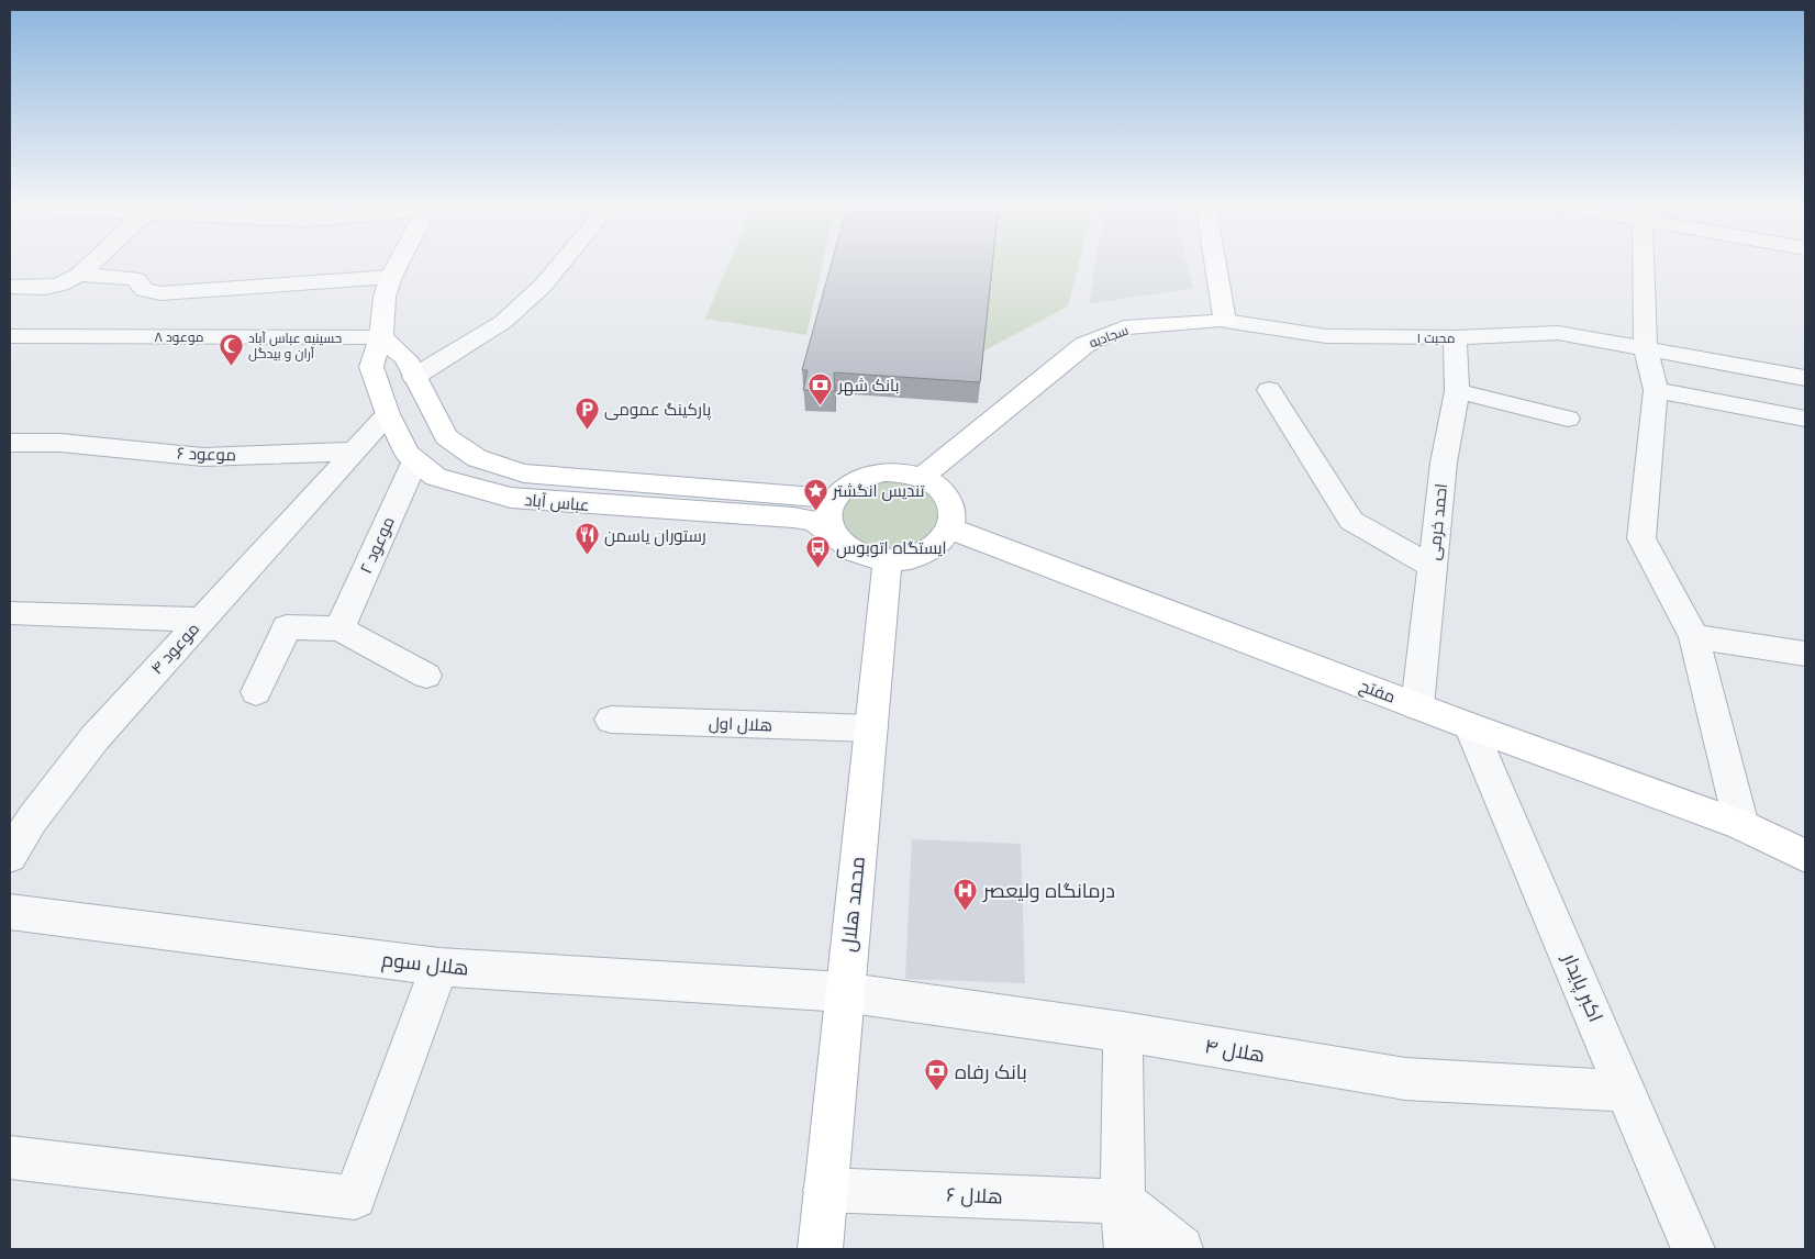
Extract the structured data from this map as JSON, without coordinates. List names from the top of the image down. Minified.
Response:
{"streets":{"main road":["سجادیه","عباس آباد","مفتح","محمد هلال"],"street":["موعود ۸","محبت ۱","موعود ۶","احمد خرمی","موعود ۲","موعود ۴","هلال اول","هلال سوم","اکبر پایدار","هلال ۴","هلال ۶"]},"crossings":[["موعود ۸","عباس آباد"],["سجادیه","محبت ۱"],["سجادیه","عباس آباد"],["سجادیه","مفتح"],["سجادیه","محمد هلال"],["محبت ۱","احمد خرمی"],["موعود ۶","موعود ۴"],["عباس آباد","موعود ۲"],["عباس آباد","موعود ۴"],["عباس آباد","مفتح"],["عباس آباد","محمد هلال"],["احمد خرمی","مفتح"],["مفتح","محمد هلال"],["مفتح","اکبر پایدار"],["هلال اول","محمد هلال"],["محمد هلال","هلال سوم"],["محمد هلال","هلال ۴"],["محمد هلال","هلال ۶"],["هلال سوم","هلال ۴"],["اکبر پایدار","هلال ۴"]],"places":{"mosque":["حسینیه عباس آباد آران و بیدگل"],"bank":["بانک شهر","بانک رفاه"],"parking":["پارکینگ عمومی"],"place":["تندیس انگشتر"],"restaurant":["رستوران یاسمن"],"bus stop":["ایستگاه اتوبوس"],"hospital":["درمانگاه ولیعصر"]}}
